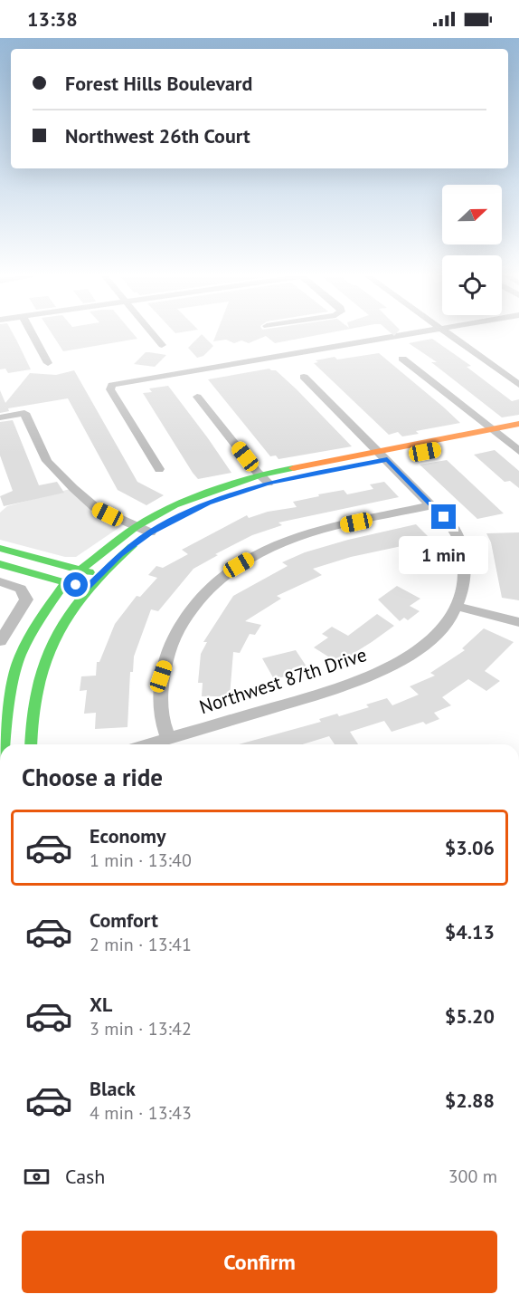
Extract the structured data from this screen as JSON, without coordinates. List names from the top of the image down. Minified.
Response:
{"streets":{"street":["Northwest 87th Drive"]},"north":"right","page":{"status":"13:38","banner":["Forest Hills Boulevard","Northwest 26th Court"],"bubble":"1 min","heading":"Choose a ride","list":[{"name":"Economy","note":"1 min · 13:40","value":"$3.06"},{"name":"Comfort","note":"2 min · 13:41","value":"$4.13"},{"name":"XL","note":"3 min · 13:42","value":"$5.20"},{"name":"Black","note":"4 min · 13:43","value":"$2.88"}],"pay":["Cash","300 m"],"buttons":"Confirm"}}
